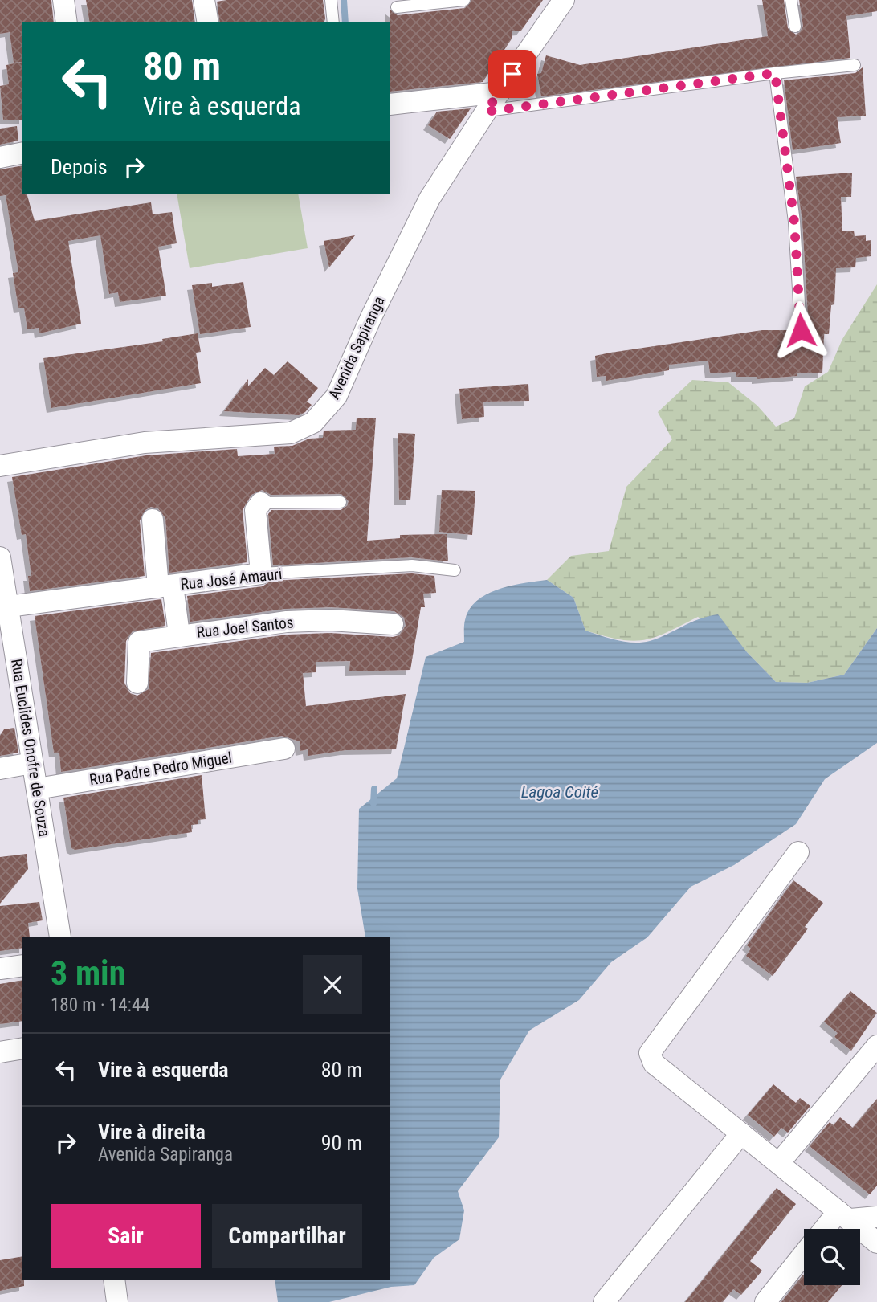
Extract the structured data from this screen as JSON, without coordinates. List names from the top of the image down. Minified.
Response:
{"streets":{"street":["Avenida Sapiranga","Rua José Amauri","Rua Joel Santos","Rua Euclides Onofre de Souza","Rua Padre Pedro Miguel"]},"crossings":[["Rua José Amauri","Rua Euclides Onofre de Souza"],["Rua Euclides Onofre de Souza","Rua Padre Pedro Miguel"]],"water":["Lagoa Coité"],"page":{"turn":["80 m","Vire à esquerda"],"then":"Depois","heading":["3 min","180 m · 14:44"],"list":[{"name":"Vire à esquerda","value":"80 m"},{"name":"Vire à direita","note":"Avenida Sapiranga","value":"90 m"}],"buttons":["Sair","Compartilhar"]}}
